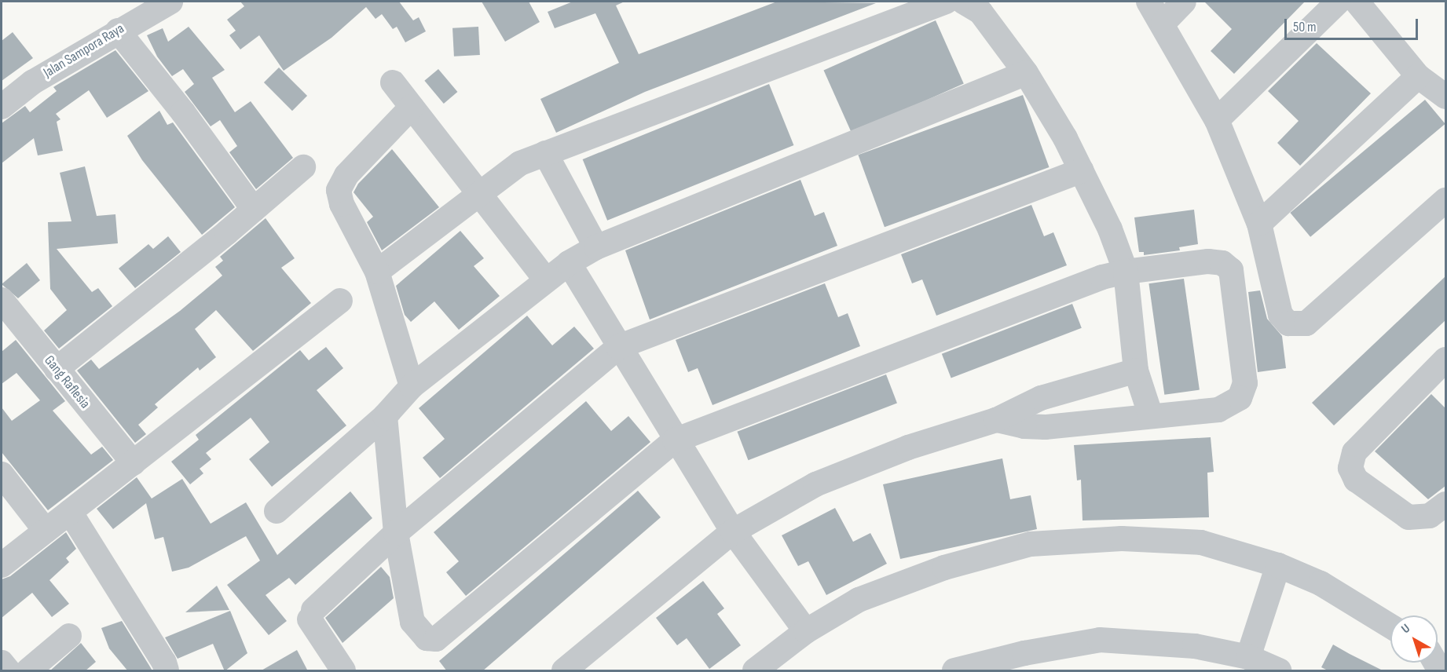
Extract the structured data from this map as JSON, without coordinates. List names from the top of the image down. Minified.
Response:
{"streets":{"street":["Jalan Sampora Raya","Gang Raflesia"]},"scale_bar":"50 m","north":"top left"}
